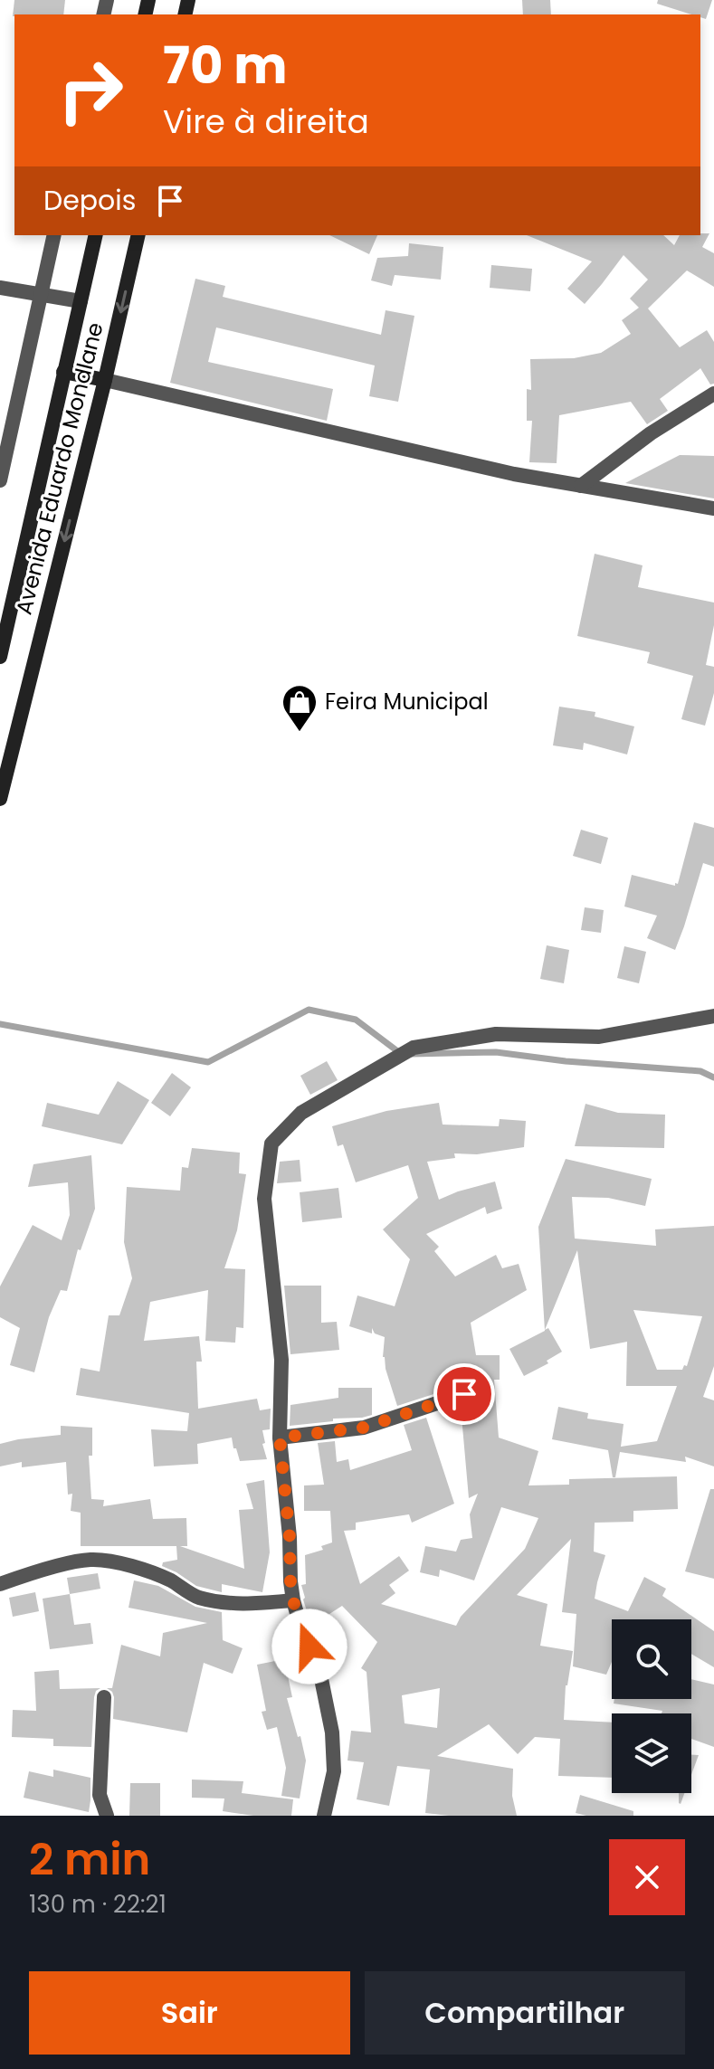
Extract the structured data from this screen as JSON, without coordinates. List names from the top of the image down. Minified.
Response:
{"streets":{"main road":["Avenida Eduardo Mondlane"]},"places":{"shop":["Feira Municipal"]},"page":{"turn":["70 m","Vire à direita"],"then":"Depois","heading":["2 min","130 m · 22:21"],"buttons":["Sair","Compartilhar"]}}
